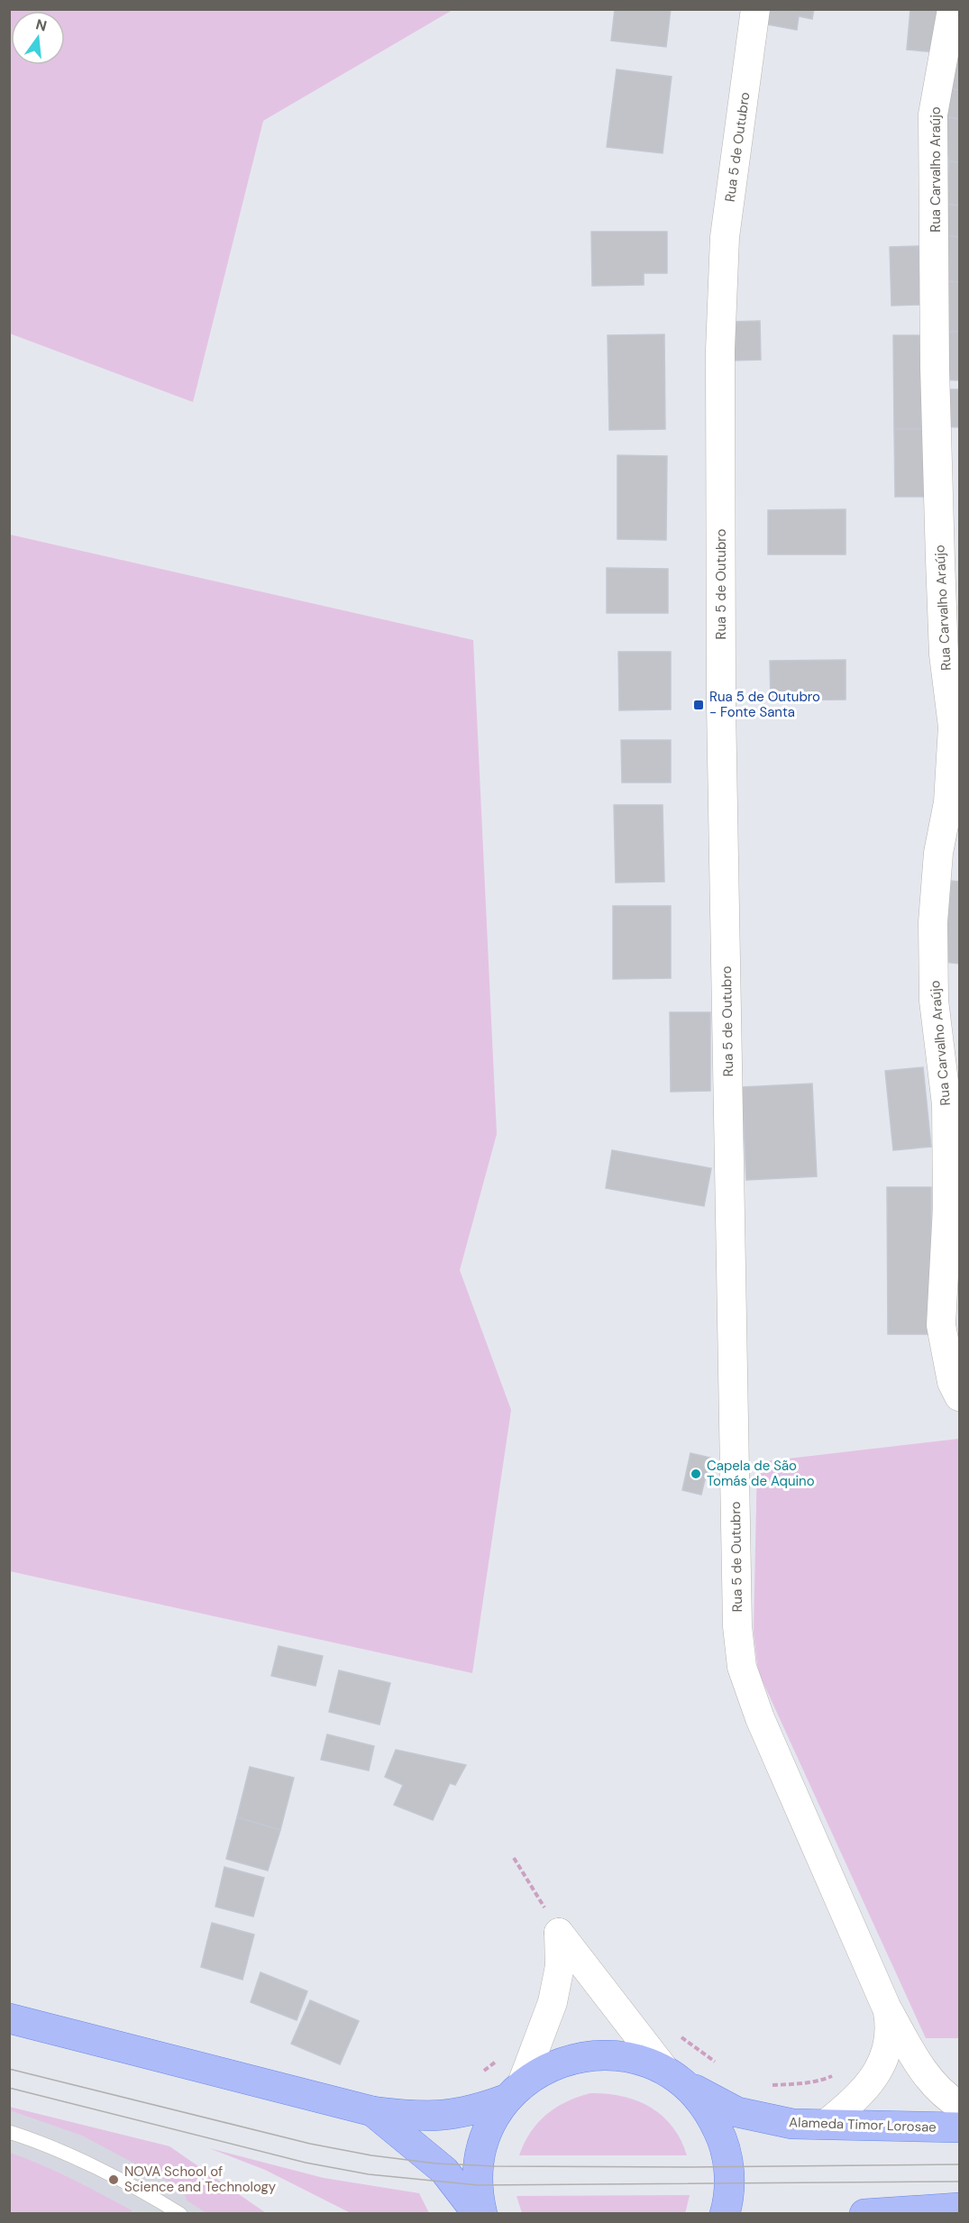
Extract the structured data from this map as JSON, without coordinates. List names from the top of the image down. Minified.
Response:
{"streets":{"main road":["Alameda Timor Lorosae"],"street":["Rua 5 de Outubro","Rua Carvalho Araújo"]},"crossings":[["Rua 5 de Outubro","Alameda Timor Lorosae"]],"places":{"transit":["Rua 5 de Outubro - Fonte Santa"],"other":["Capela de São Tomás de Aquino","NOVA School of Science and Technology"]},"north":"top"}
